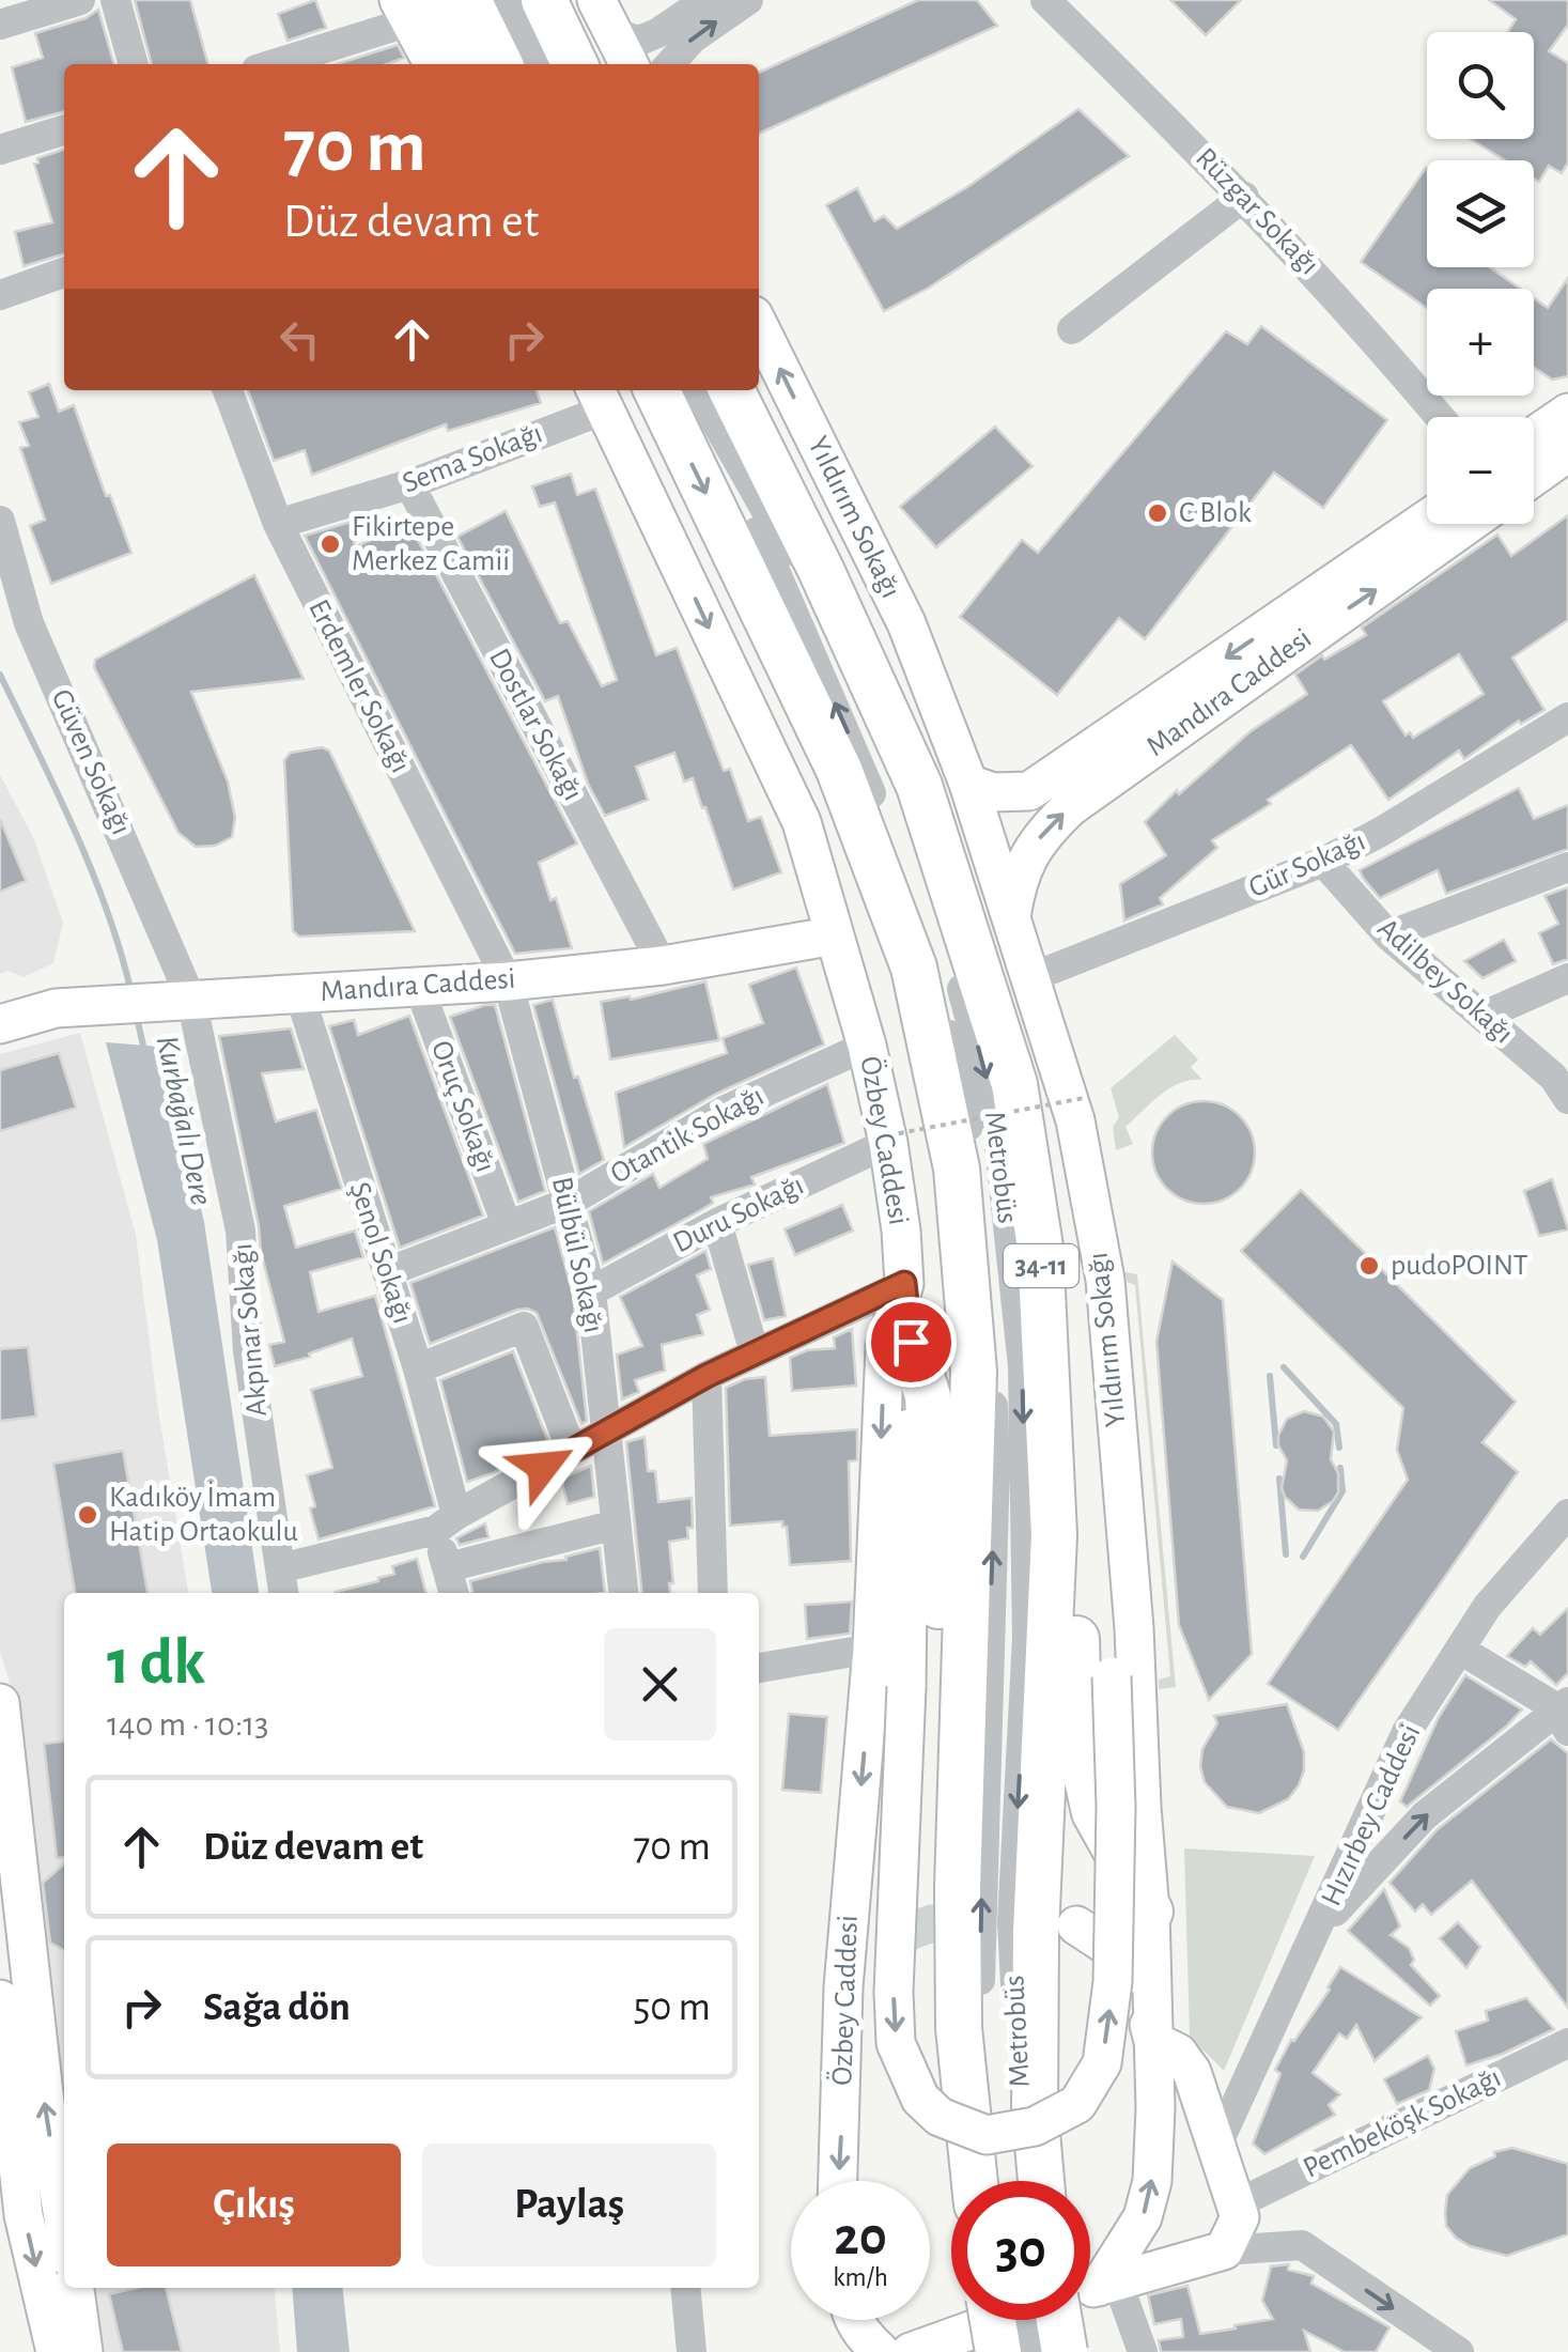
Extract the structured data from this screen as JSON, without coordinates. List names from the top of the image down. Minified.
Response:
{"streets":{"highway":["34-11"],"main road":["Yıldırım Sokağı","Mandıra Caddesi","Özbey Caddesi"],"street":["Rüzgar Sokağı","Sema Sokağı","Erdemler Sokağı","Dostlar Sokağı","Güven Sokağı","Gür Sokağı","Adilbey Sokağı","Oruç Sokağı","Otantik Sokağı","Metrobüs","Duru Sokağı","Şenol Sokağı","Bülbül Sokağı","Akpınar Sokağı","Hızırbey Caddesi","Pembeköşk Sokağı"]},"crossings":[["Sema Sokağı","Erdemler Sokağı"],["Sema Sokağı","Dostlar Sokağı"],["Sema Sokağı","Özbey Caddesi"],["Yıldırım Sokağı","Mandıra Caddesi"],["Yıldırım Sokağı","Gür Sokağı"],["Erdemler Sokağı","Mandıra Caddesi"],["Erdemler Sokağı","Bülbül Sokağı"],["Mandıra Caddesi","Dostlar Sokağı"],["Mandıra Caddesi","Güven Sokağı"],["Mandıra Caddesi","Oruç Sokağı"],["Mandıra Caddesi","Özbey Caddesi"],["Mandıra Caddesi","Şenol Sokağı"],["Mandıra Caddesi","Bülbül Sokağı"],["Mandıra Caddesi","Akpınar Sokağı"],["Güven Sokağı","Akpınar Sokağı"],["Gür Sokağı","Adilbey Sokağı"],["Oruç Sokağı","Otantik Sokağı"],["Otantik Sokağı","Özbey Caddesi"],["Otantik Sokağı","Şenol Sokağı"],["Otantik Sokağı","Bülbül Sokağı"],["Özbey Caddesi","Duru Sokağı"],["Duru Sokağı","Bülbül Sokağı"]],"one_way":["Yıldırım Sokağı","Özbey Caddesi"],"water":["Kurbağalı Dere"],"places":["C Blok","Fikirtepe Merkez Camii","pudoPOINT","Kadıköy İmam Hatip Ortaokulu"],"page":{"map_buttons":["+","−"],"turn":["70 m","Düz devam et"],"heading":["1 dk","140 m · 10:13"],"list":[{"name":"Düz devam et","value":"70 m"},{"name":"Sağa dön","value":"50 m"}],"buttons":["Çıkış","Paylaş"],"speed":"20 km/h","limit":"30"}}
